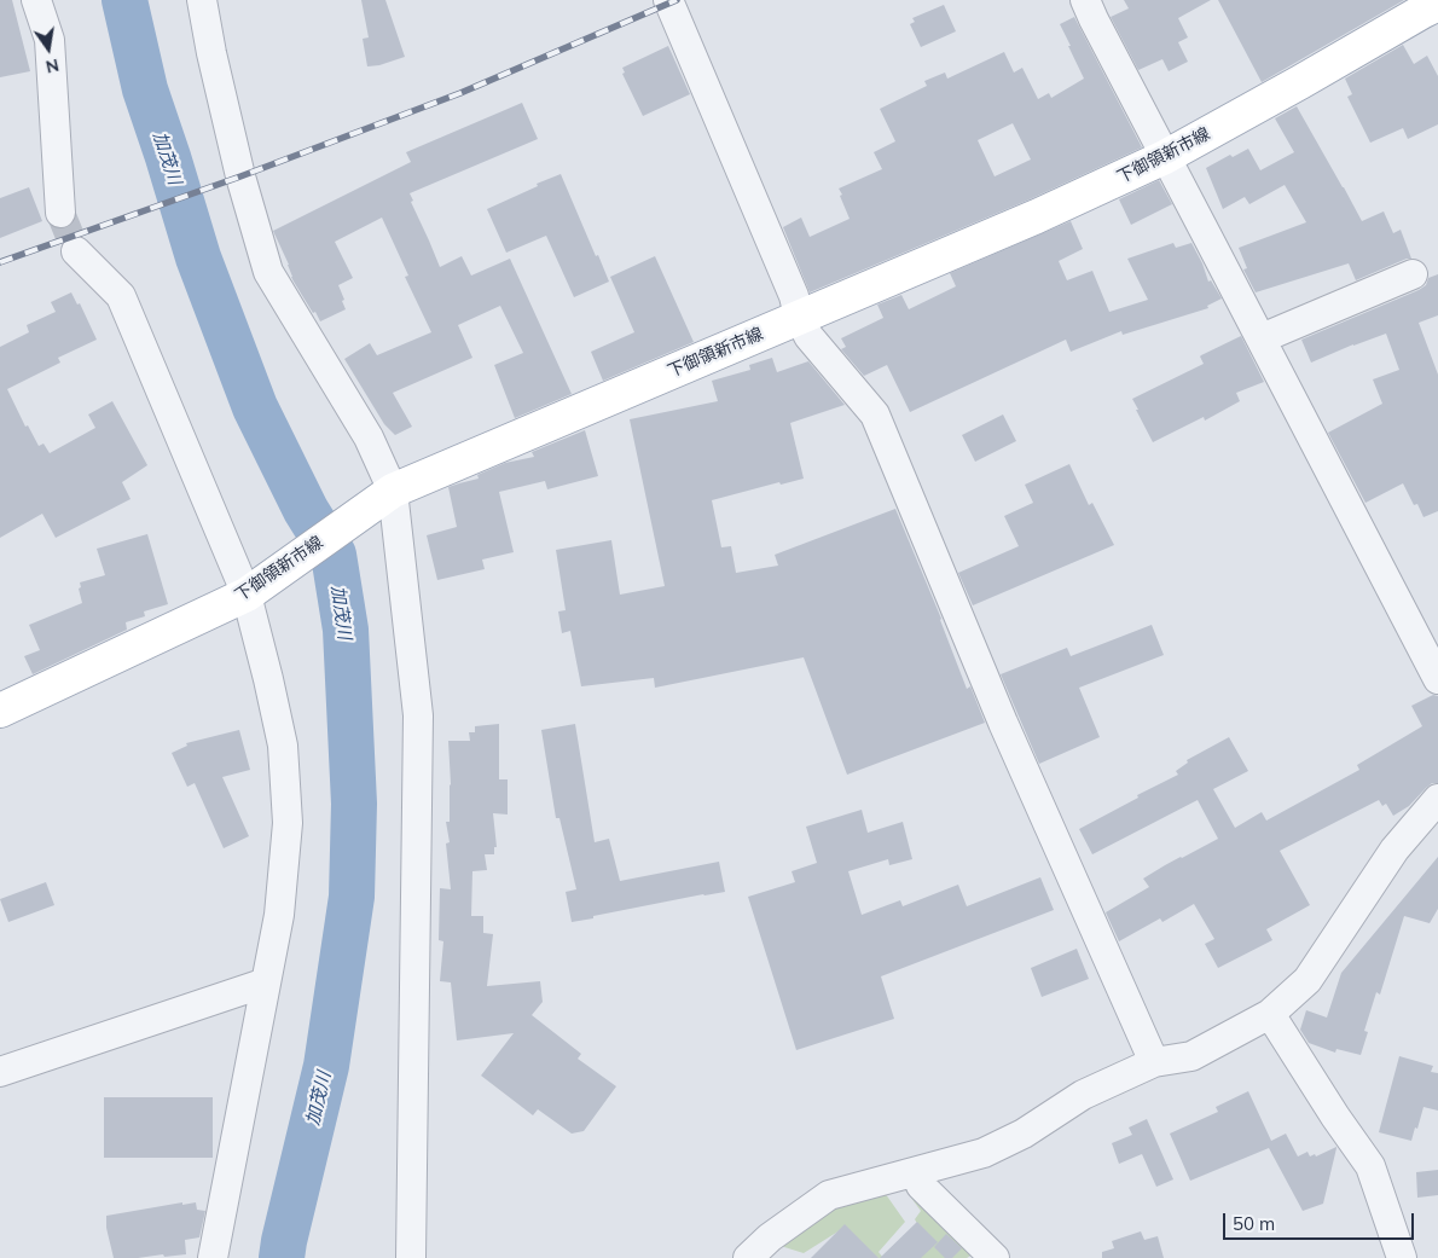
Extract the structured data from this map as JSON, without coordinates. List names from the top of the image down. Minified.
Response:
{"streets":{"main road":["下御領新市線"]},"water":["加茂川"],"scale_bar":"50 m","north":"bottom"}
